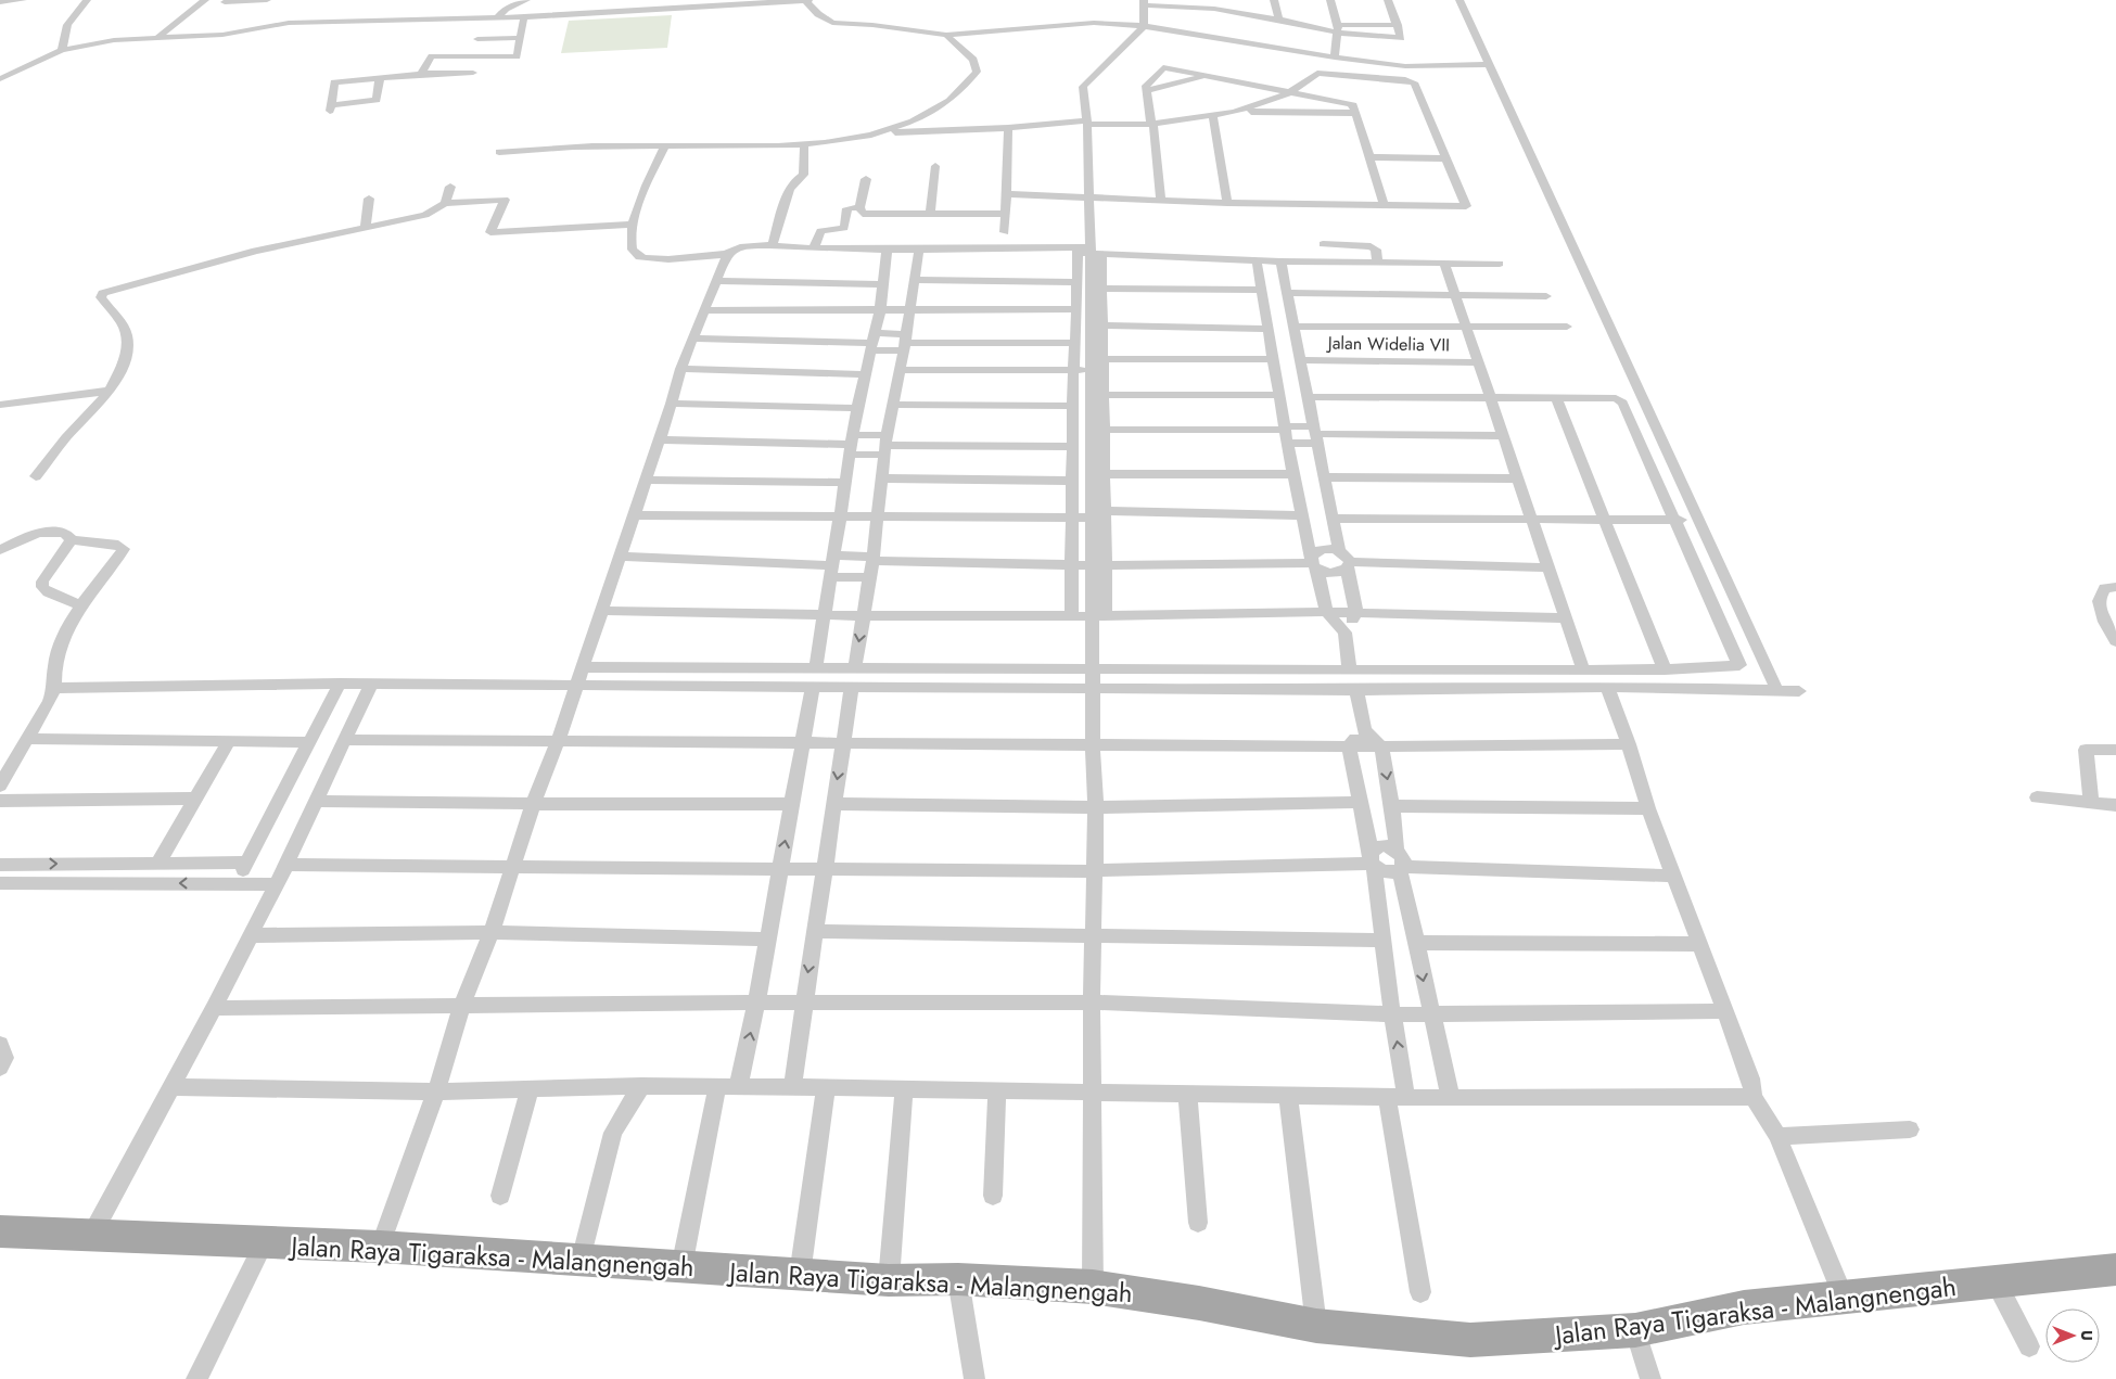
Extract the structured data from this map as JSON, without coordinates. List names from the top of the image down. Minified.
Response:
{"streets":{"main road":["Jalan Raya Tigaraksa - Malangnengah"],"street":["Jalan Widelia VII"]},"north":"right"}
